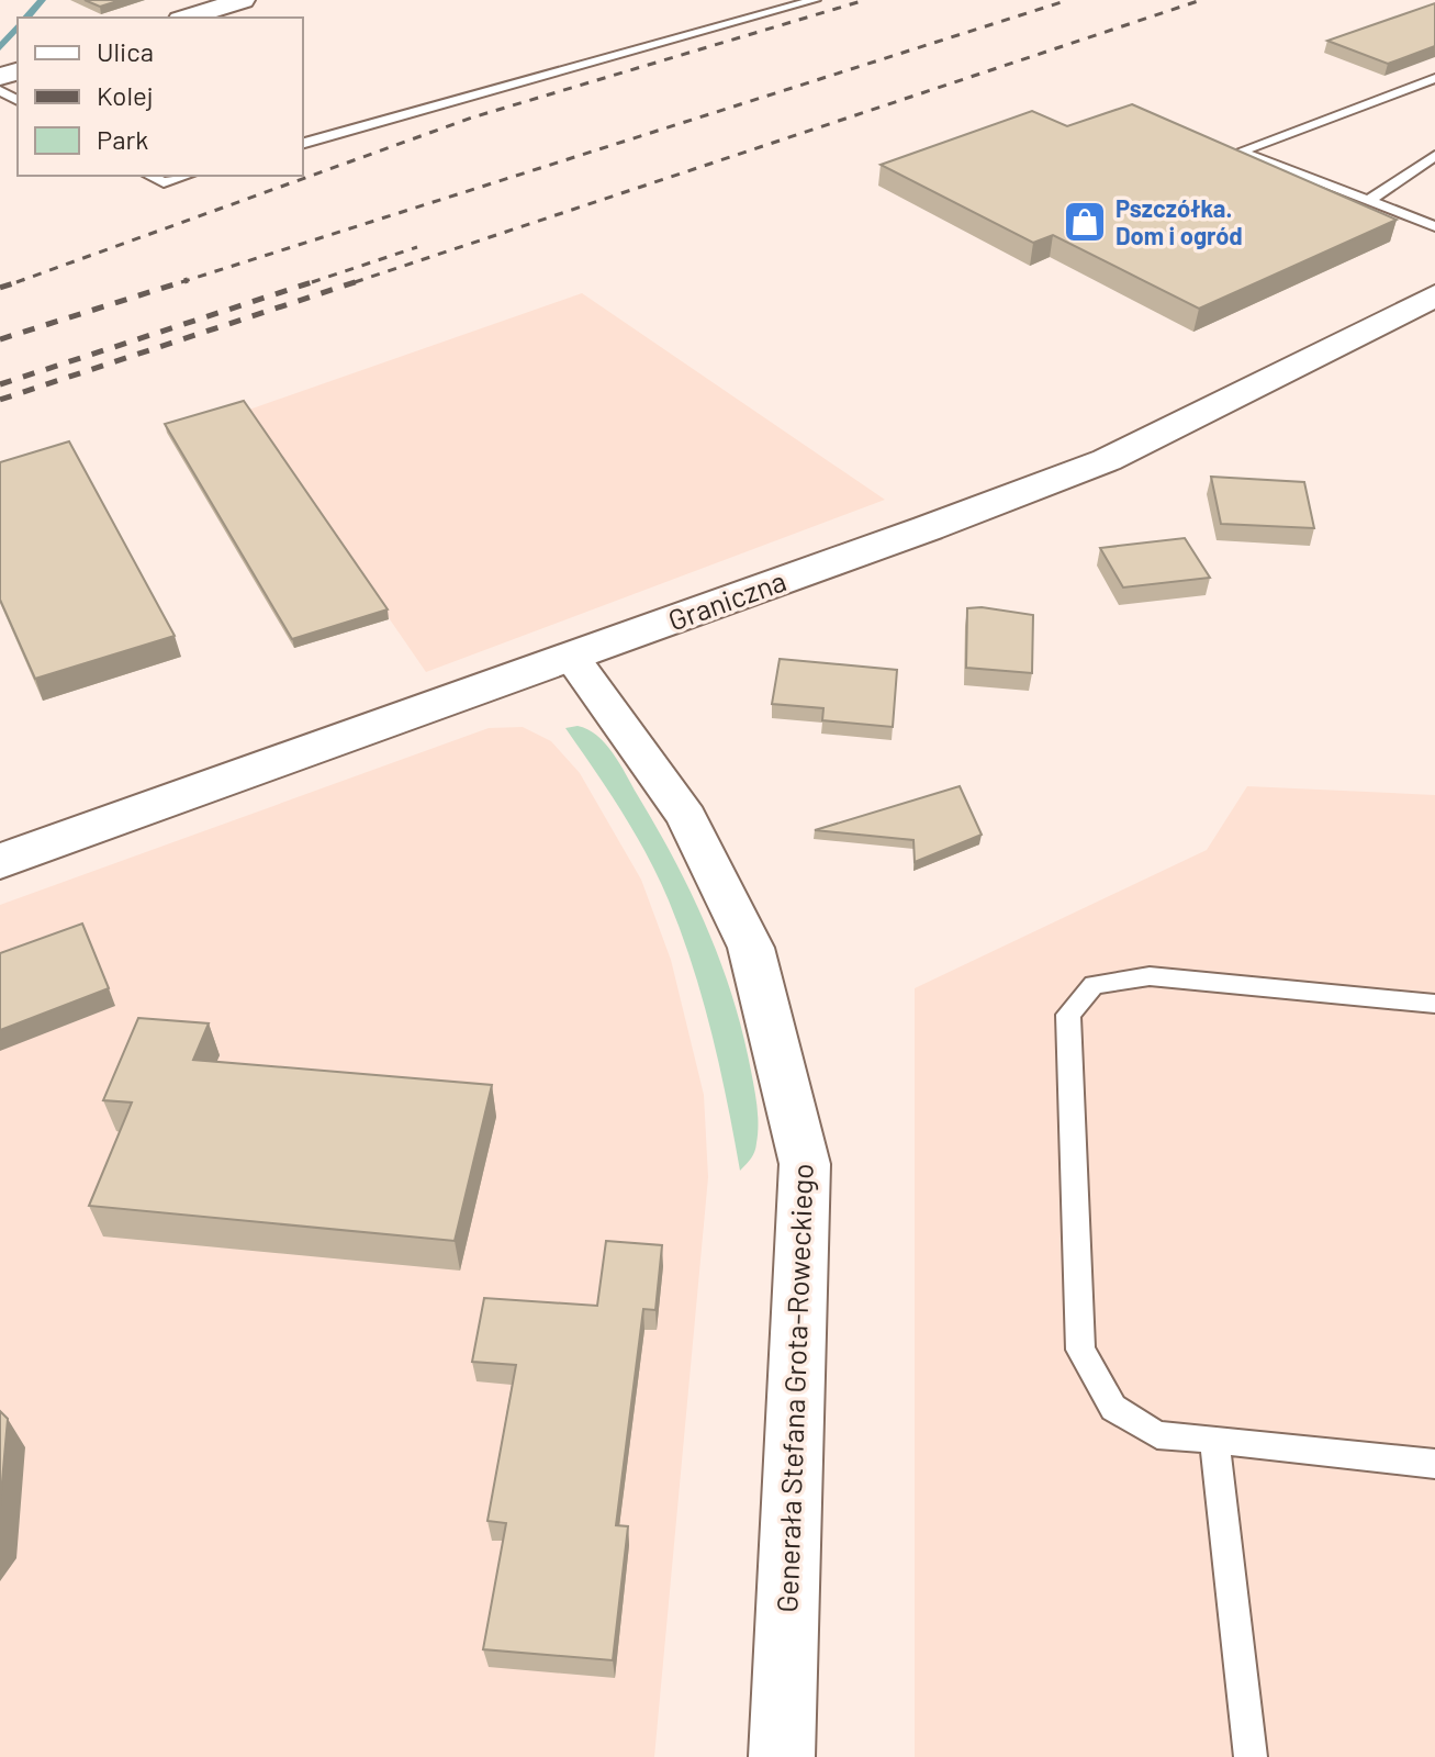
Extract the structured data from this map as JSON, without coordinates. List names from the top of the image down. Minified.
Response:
{"streets":{"street":["Graniczna","Generała Stefana Grota-Roweckiego"]},"crossings":[["Graniczna","Generała Stefana Grota-Roweckiego"]],"places":{"shop":["Pszczółka. Dom i ogród"]},"legend":["Ulica","Kolej","Park"]}
